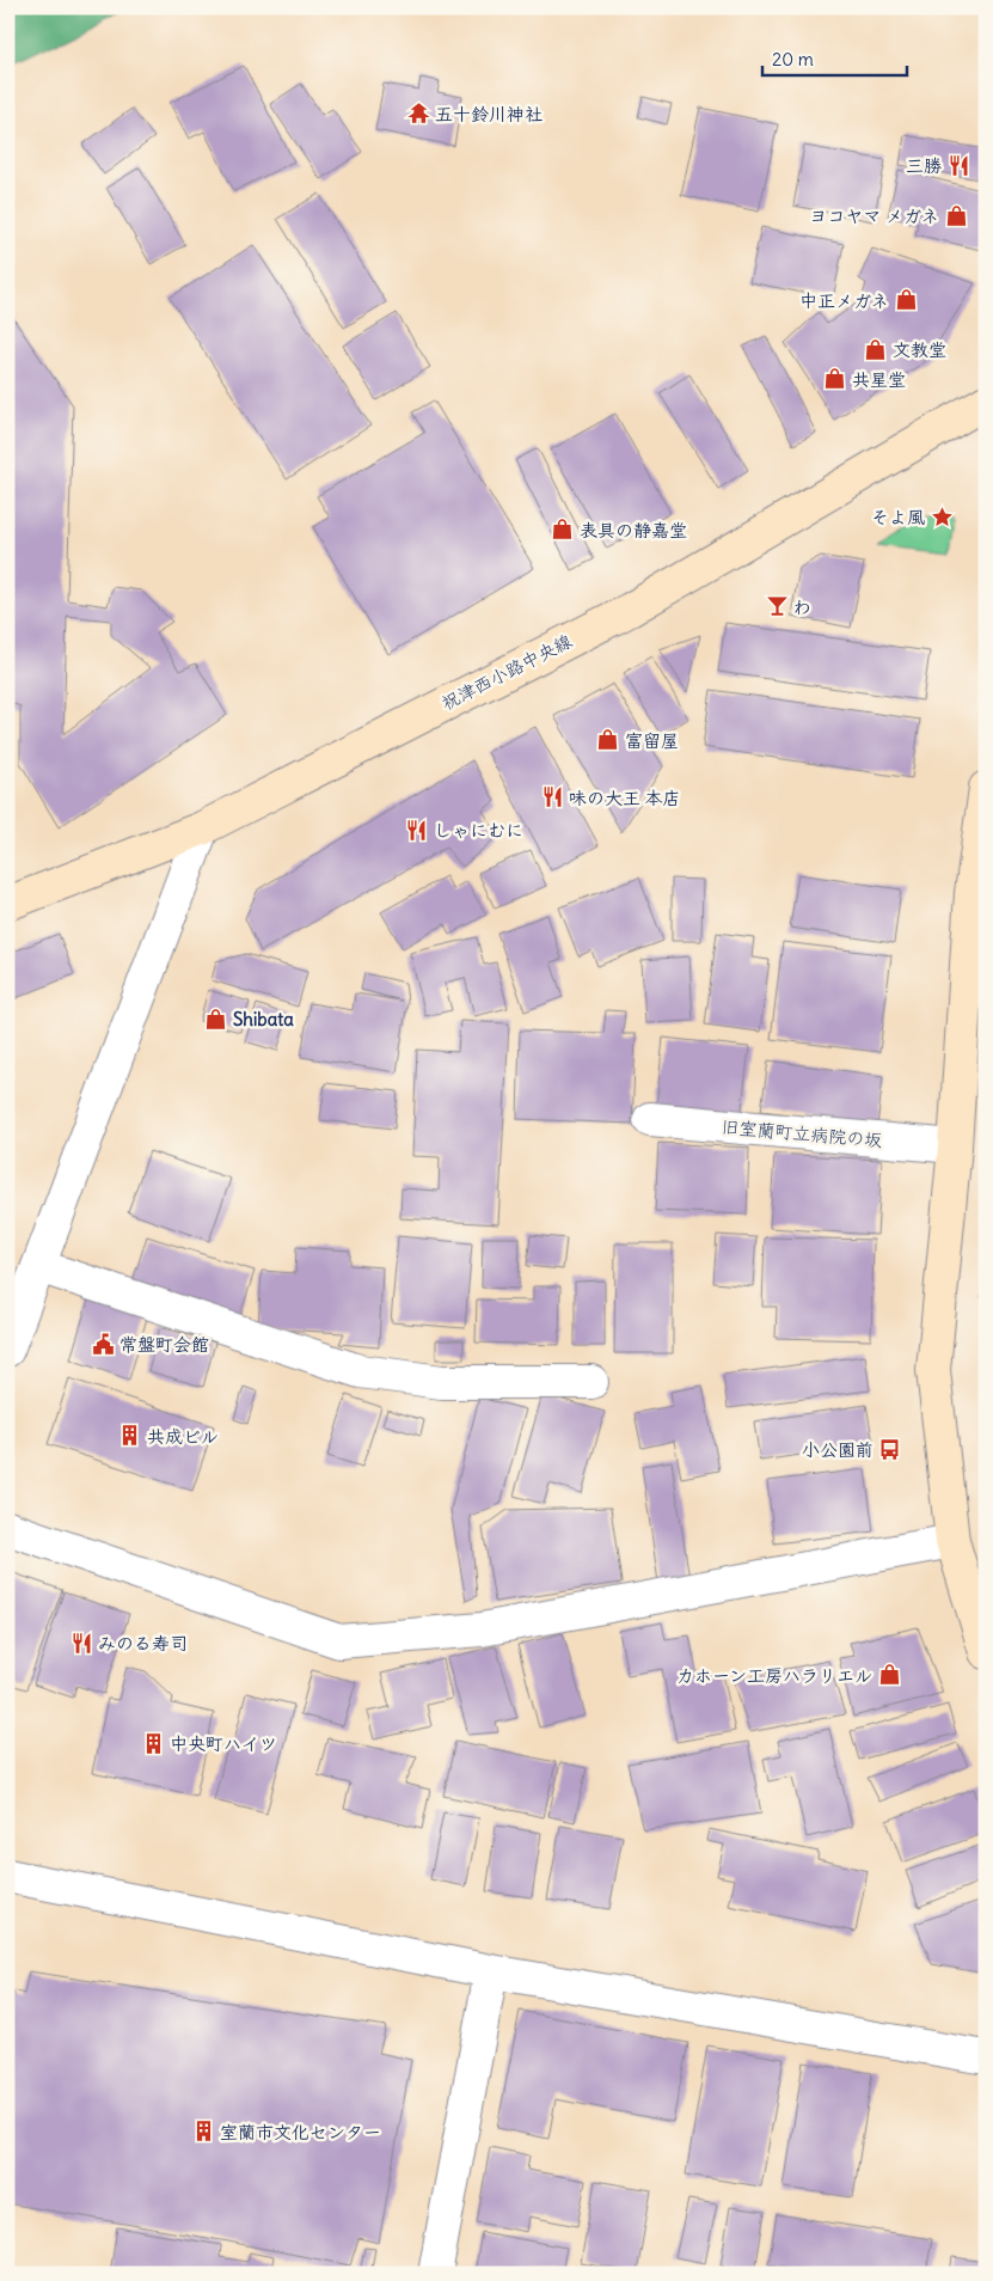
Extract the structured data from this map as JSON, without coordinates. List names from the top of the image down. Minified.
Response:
{"streets":{"main road":["祝津西小路中央線"],"street":["旧室蘭町立病院の坂"]},"places":{"temple":["五十鈴川神社"],"restaurant":["三勝","味の大王 本店","しゃにむに","みのる寿司"],"shop":["ヨコヤマ メガネ","中正メガネ","文教堂","共星堂","表具の静嘉堂","富留屋","Shibata","カホーン工房ハラリエル"],"place":["そよ風"],"bar":["わ"],"public building":["常盤町会館"],"building":["共成ビル","中央町ハイツ","室蘭市文化センター"],"bus stop":["小公園前"]},"scale_bar":"20 m"}
